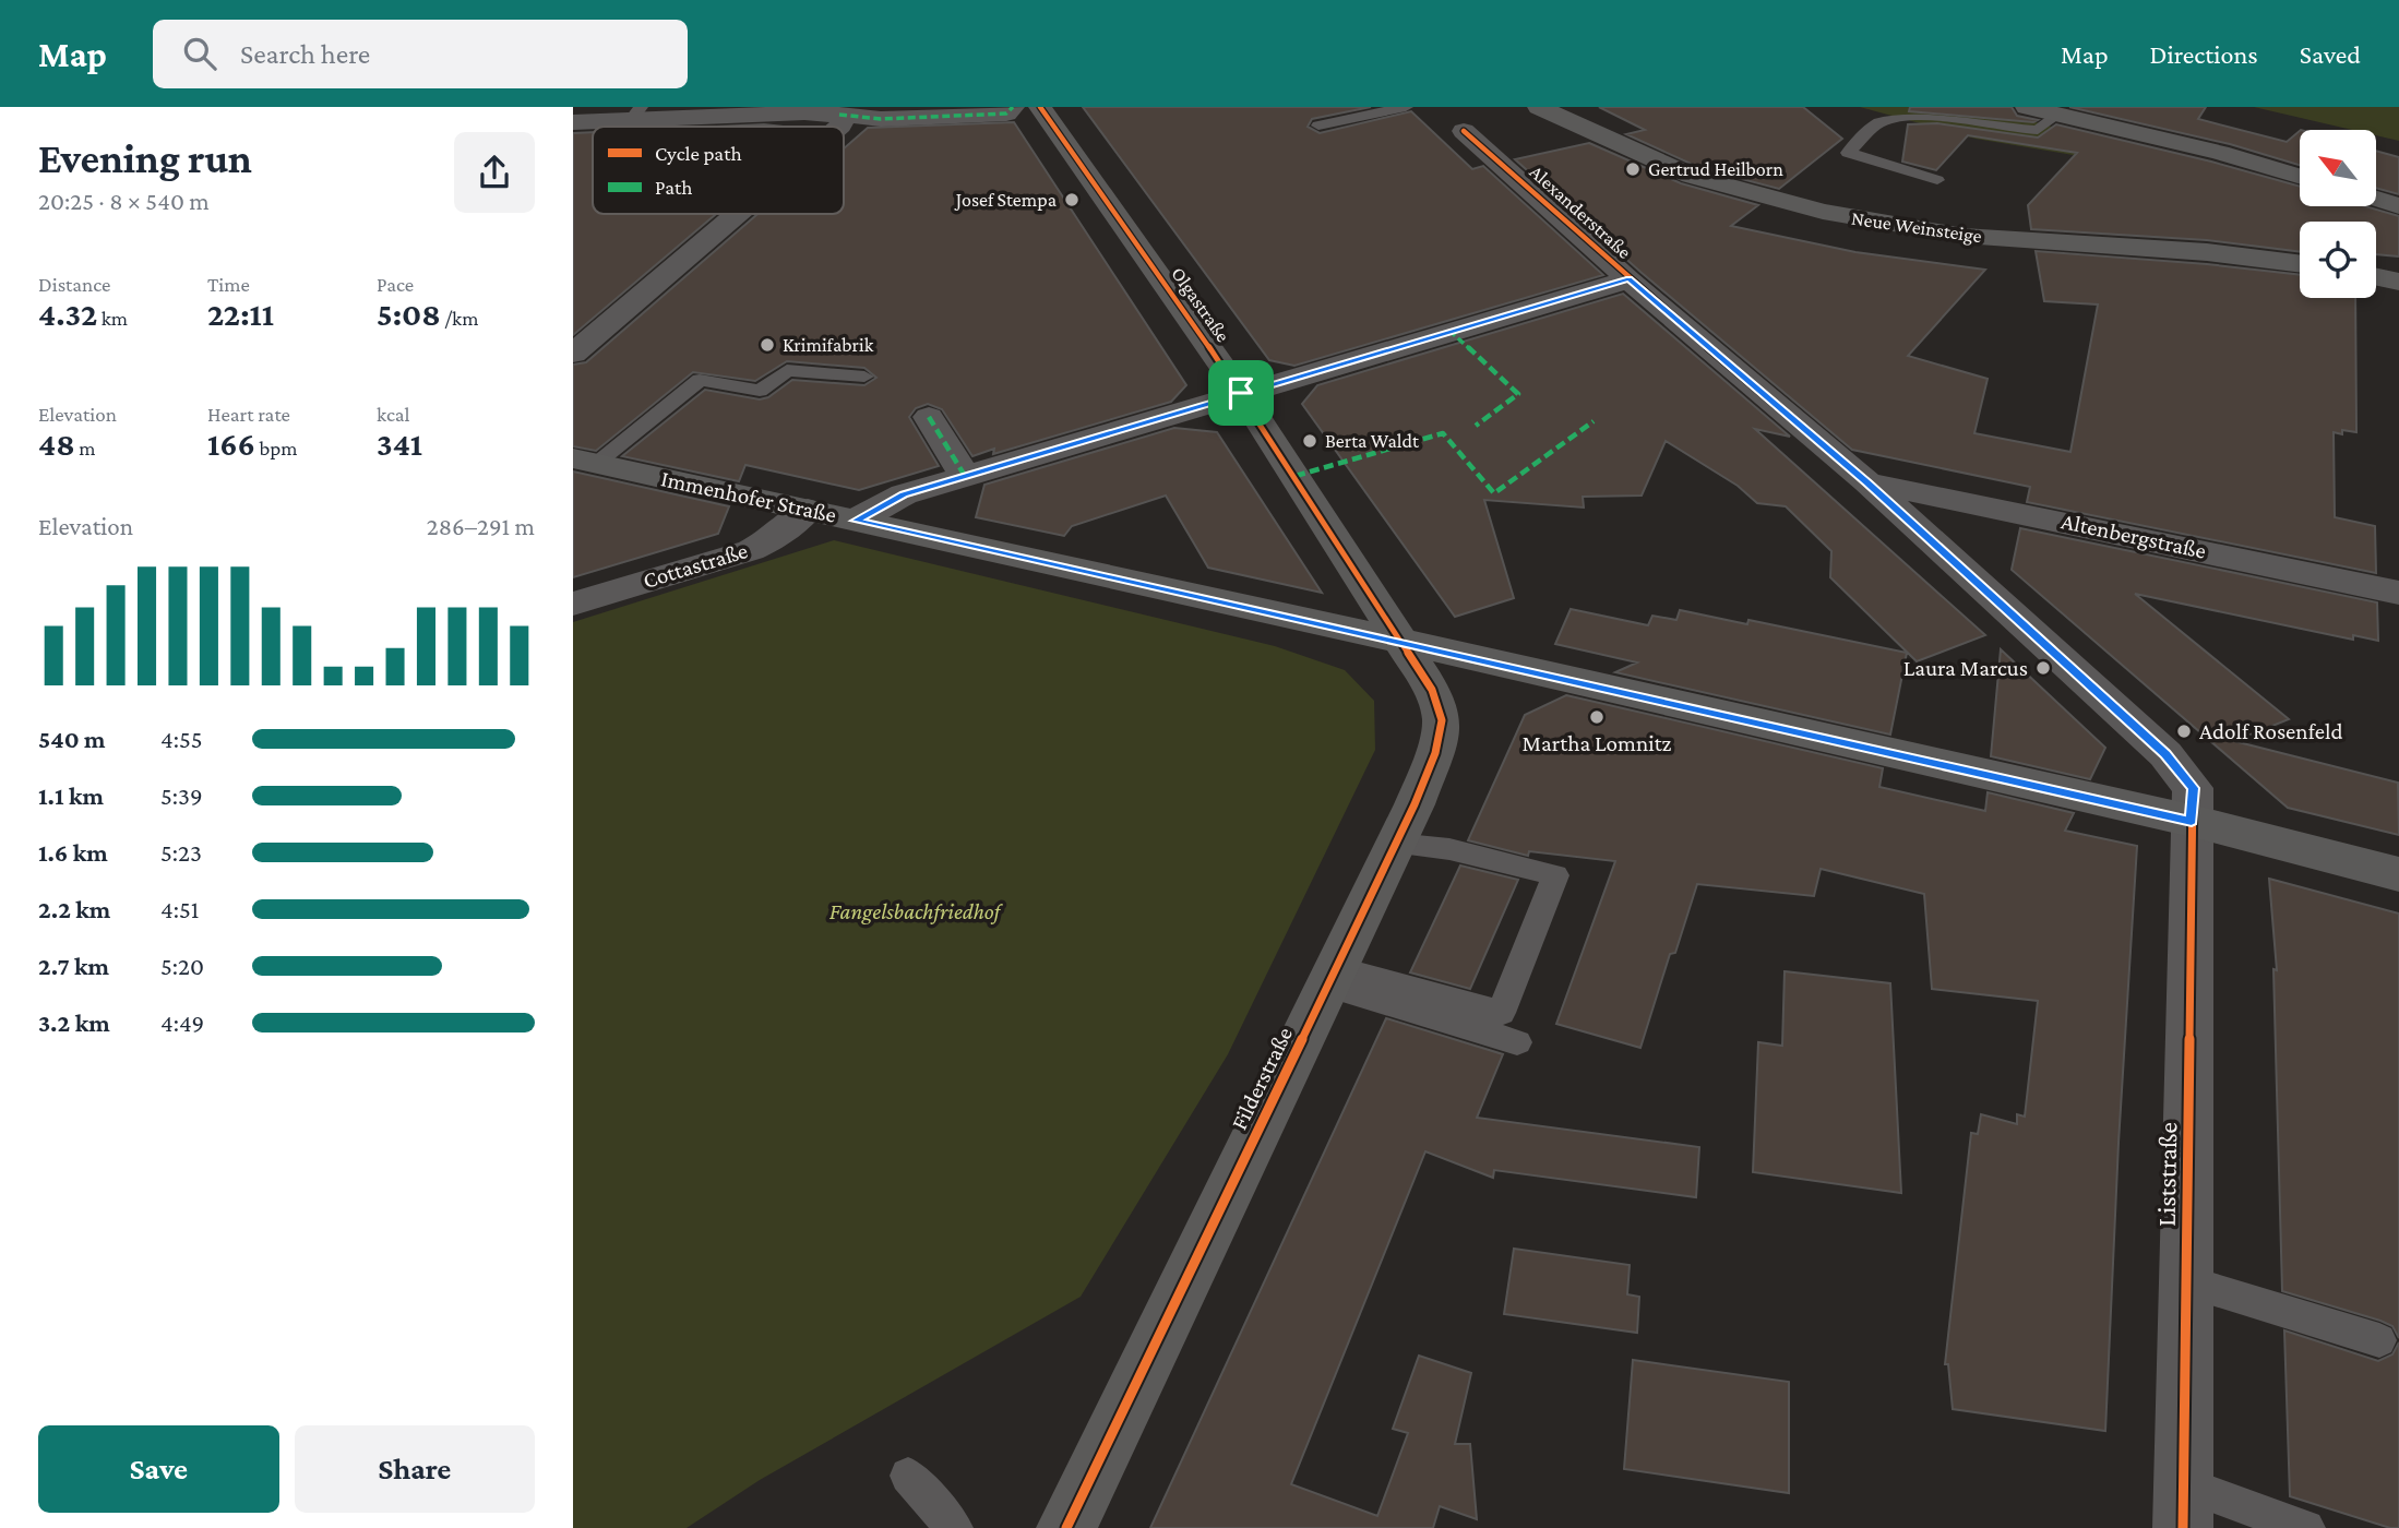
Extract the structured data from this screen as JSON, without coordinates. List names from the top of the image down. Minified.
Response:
{"streets":{"street":["Alexanderstraße","Neue Weinsteige","Olgastraße","Immenhofer Straße","Altenbergstraße","Cottastraße","Filderstraße","Liststraße"]},"crossings":[["Alexanderstraße","Immenhofer Straße"],["Alexanderstraße","Altenbergstraße"],["Alexanderstraße","Liststraße"],["Olgastraße","Immenhofer Straße"],["Olgastraße","Filderstraße"],["Immenhofer Straße","Cottastraße"],["Immenhofer Straße","Filderstraße"],["Immenhofer Straße","Liststraße"]],"parks":["Fangelsbachfriedhof"],"places":["Gertrud Heilborn","Josef Stempa","Krimifabrik","Berta Waldt","Laura Marcus","Martha Lomnitz","Adolf Rosenfeld"],"legend":["Cycle path","Path"],"north":"top left","page":{"header":"Map","search":"Search here","nav":["Map","Directions","Saved"],"heading":["Evening run","20:25 · 8 × 540 m"],"stats":[["Distance","4.32 km"],["Time","22:11"],["Pace","5:08 /km"],["Elevation","48 m"],["Heart rate","166 bpm"],["kcal","341"]],"chart":["Elevation","286–291 m"],"list":[{"name":"540 m","note":"4:55"},{"name":"1.1 km","note":"5:39"},{"name":"1.6 km","note":"5:23"},{"name":"2.2 km","note":"4:51"},{"name":"2.7 km","note":"5:20"},{"name":"3.2 km","note":"4:49"}],"buttons":["Save","Share"]}}
